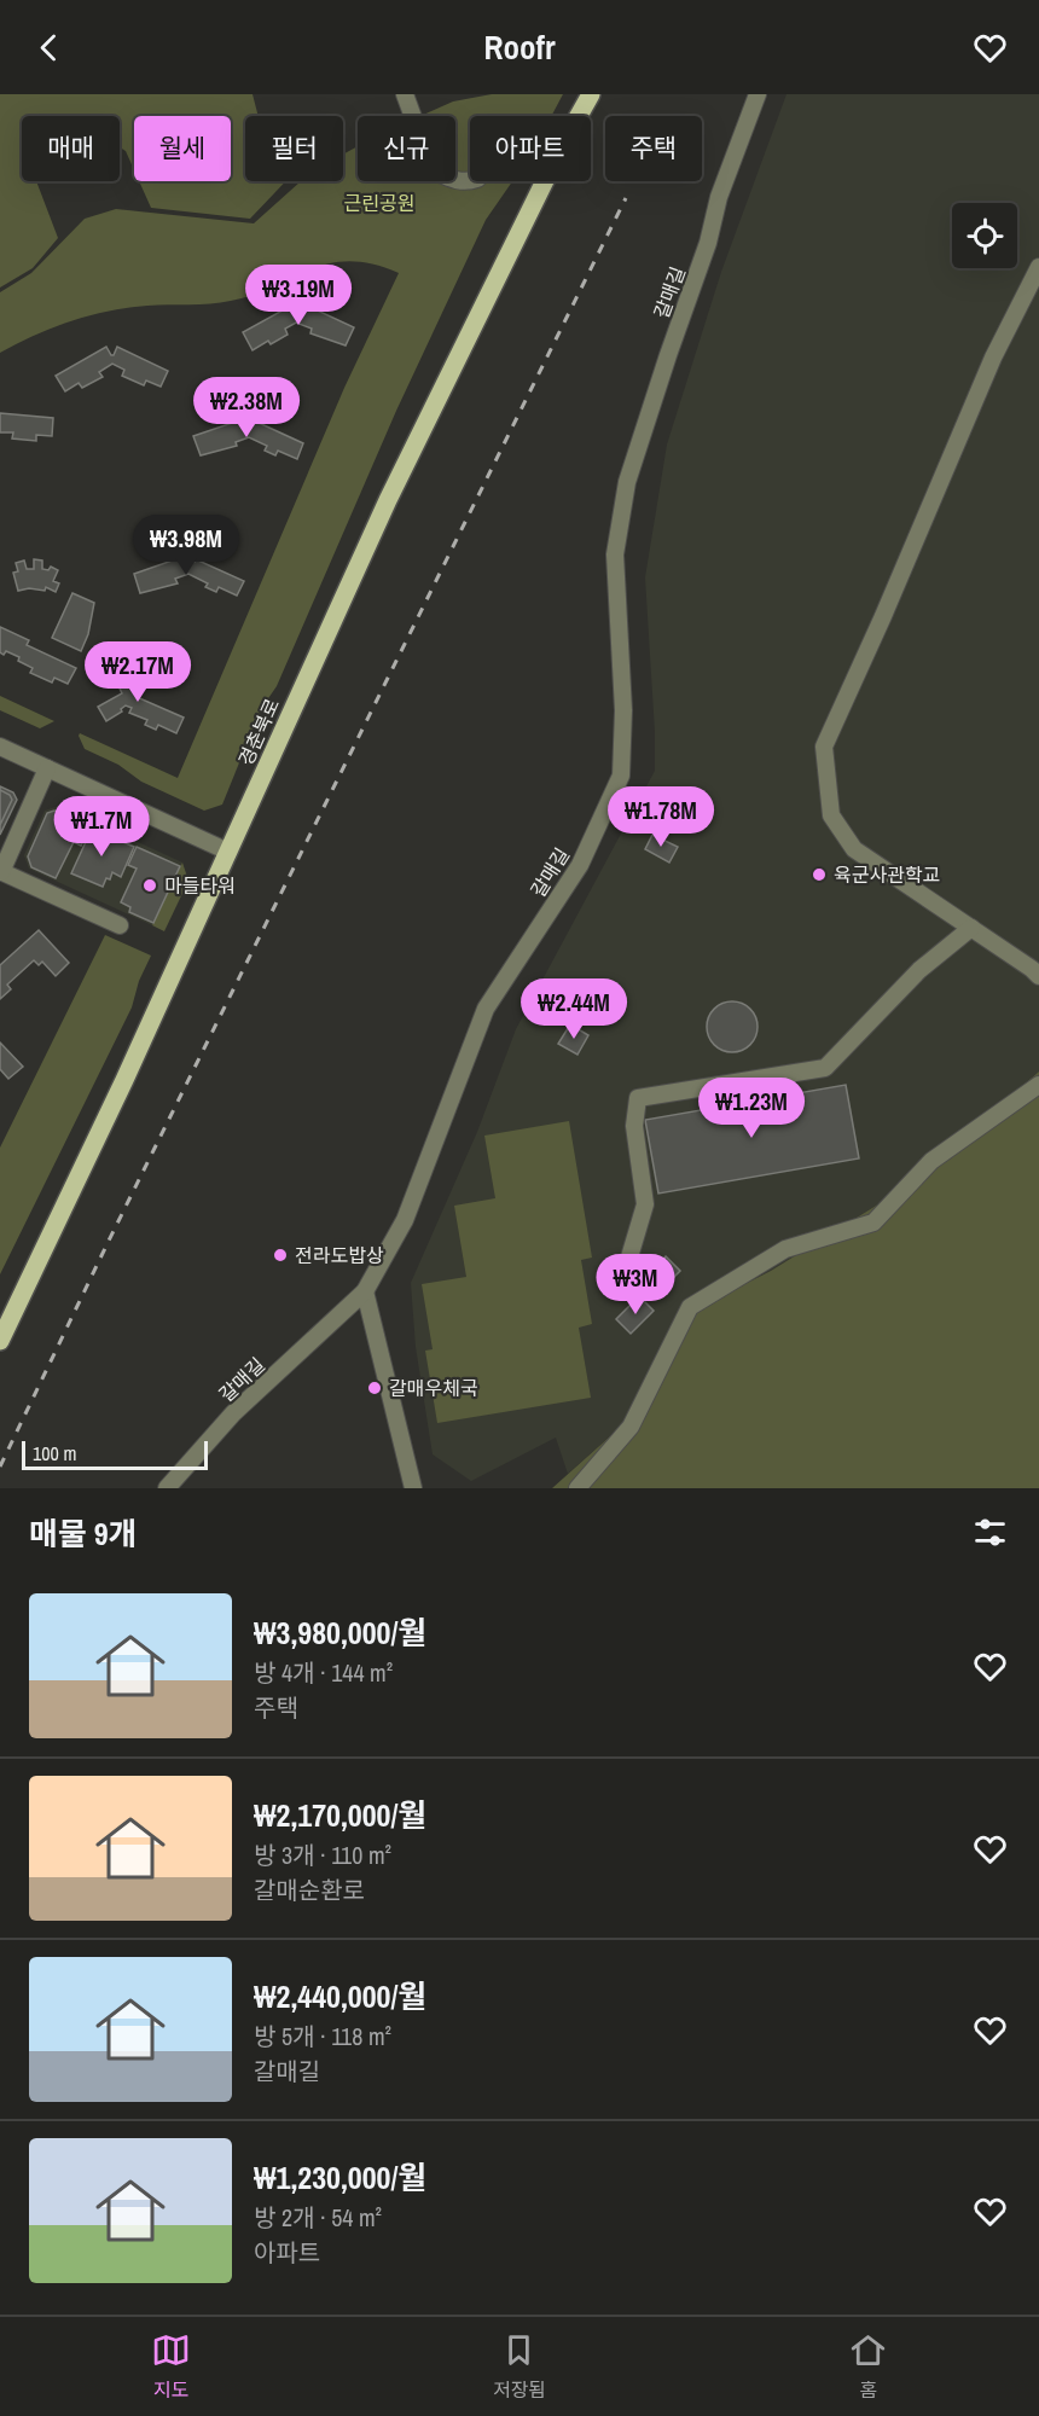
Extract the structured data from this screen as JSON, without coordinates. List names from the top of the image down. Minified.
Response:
{"streets":{"main road":["경춘북로"],"street":["갈매길"]},"parks":["근린공원"],"places":["육군사관학교","마들타워","전라도밥상","갈매우체국"],"scale_bar":"100 m","page":{"header":"Roofr","chip":["매매","월세","필터","신규","아파트","주택"],"price":["₩3.19M","₩2.38M","₩3.98M","₩2.17M","₩1.78M","₩1.7M","₩2.44M","₩1.23M","₩3M"],"scale":"100 m","heading":"매물 9개","list":[{"name":"₩3,980,000/월","note":"방 4개 · 144 m² · 주택"},{"name":"₩2,170,000/월","note":"방 3개 · 110 m² · 갈매순환로"},{"name":"₩2,440,000/월","note":"방 5개 · 118 m² · 갈매길"},{"name":"₩1,230,000/월","note":"방 2개 · 54 m² · 아파트"}],"tabs":["지도","저장됨","홈"]}}
